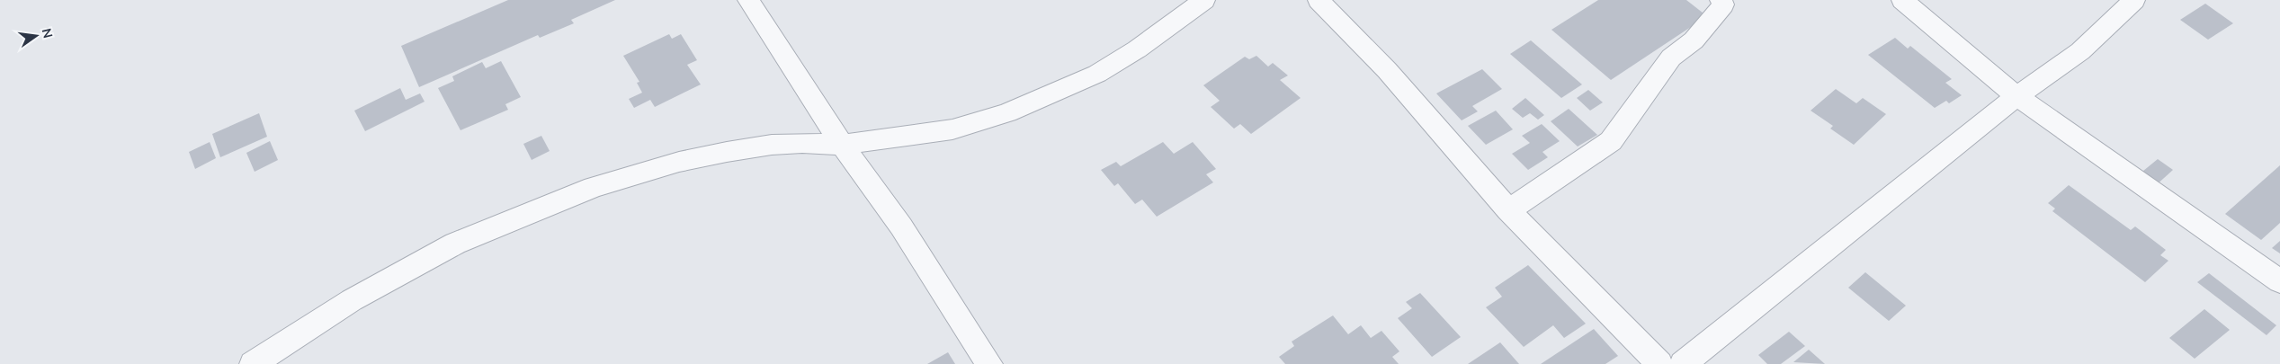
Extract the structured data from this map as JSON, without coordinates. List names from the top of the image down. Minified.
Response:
{"north":"right"}
